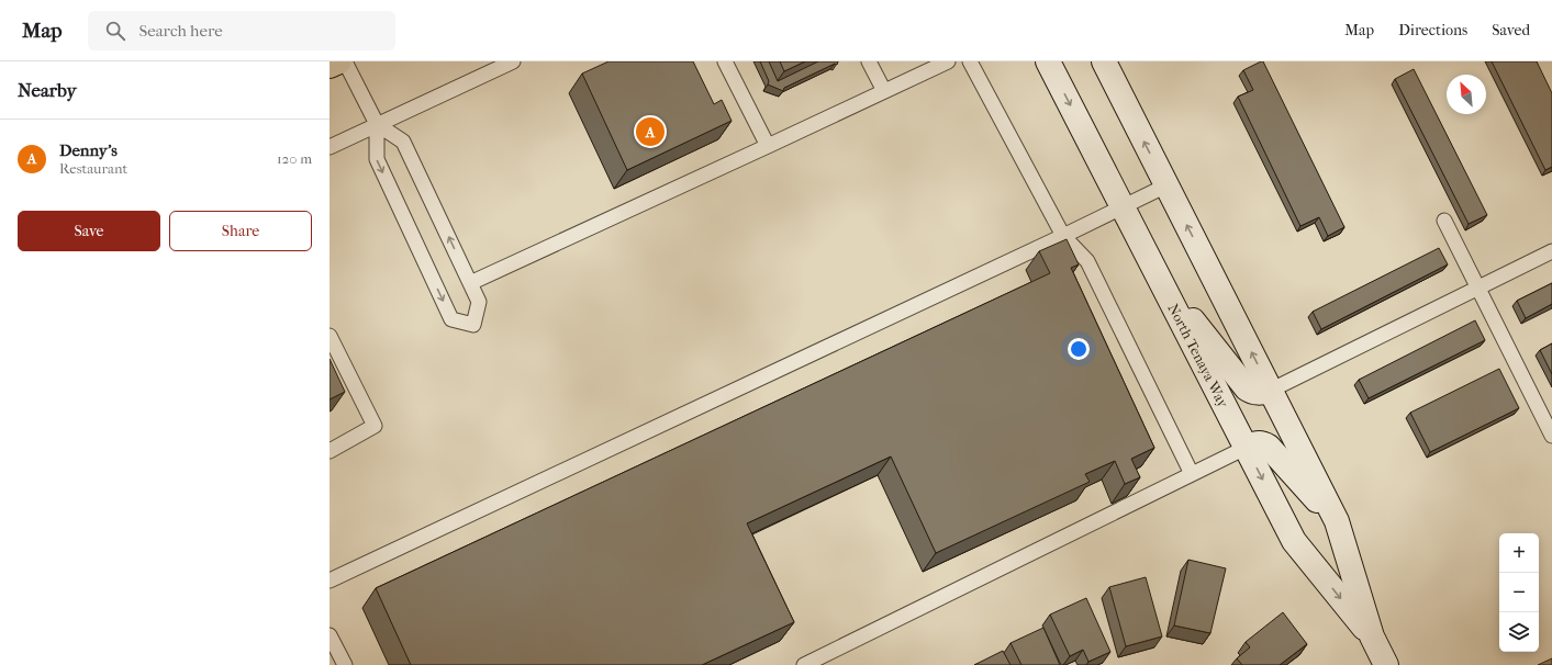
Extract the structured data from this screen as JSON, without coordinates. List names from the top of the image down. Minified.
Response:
{"streets":{"main road":["North Tenaya Way"]},"north":"top left","page":{"header":"Map","search":"Search here","nav":["Map","Directions","Saved"],"heading":"Nearby","pins":"A","list":[{"mark":"A","name":"Denny's","note":"Restaurant","value":"120 m"}],"buttons":["Save","Share"],"map_buttons":["+","−"]}}
